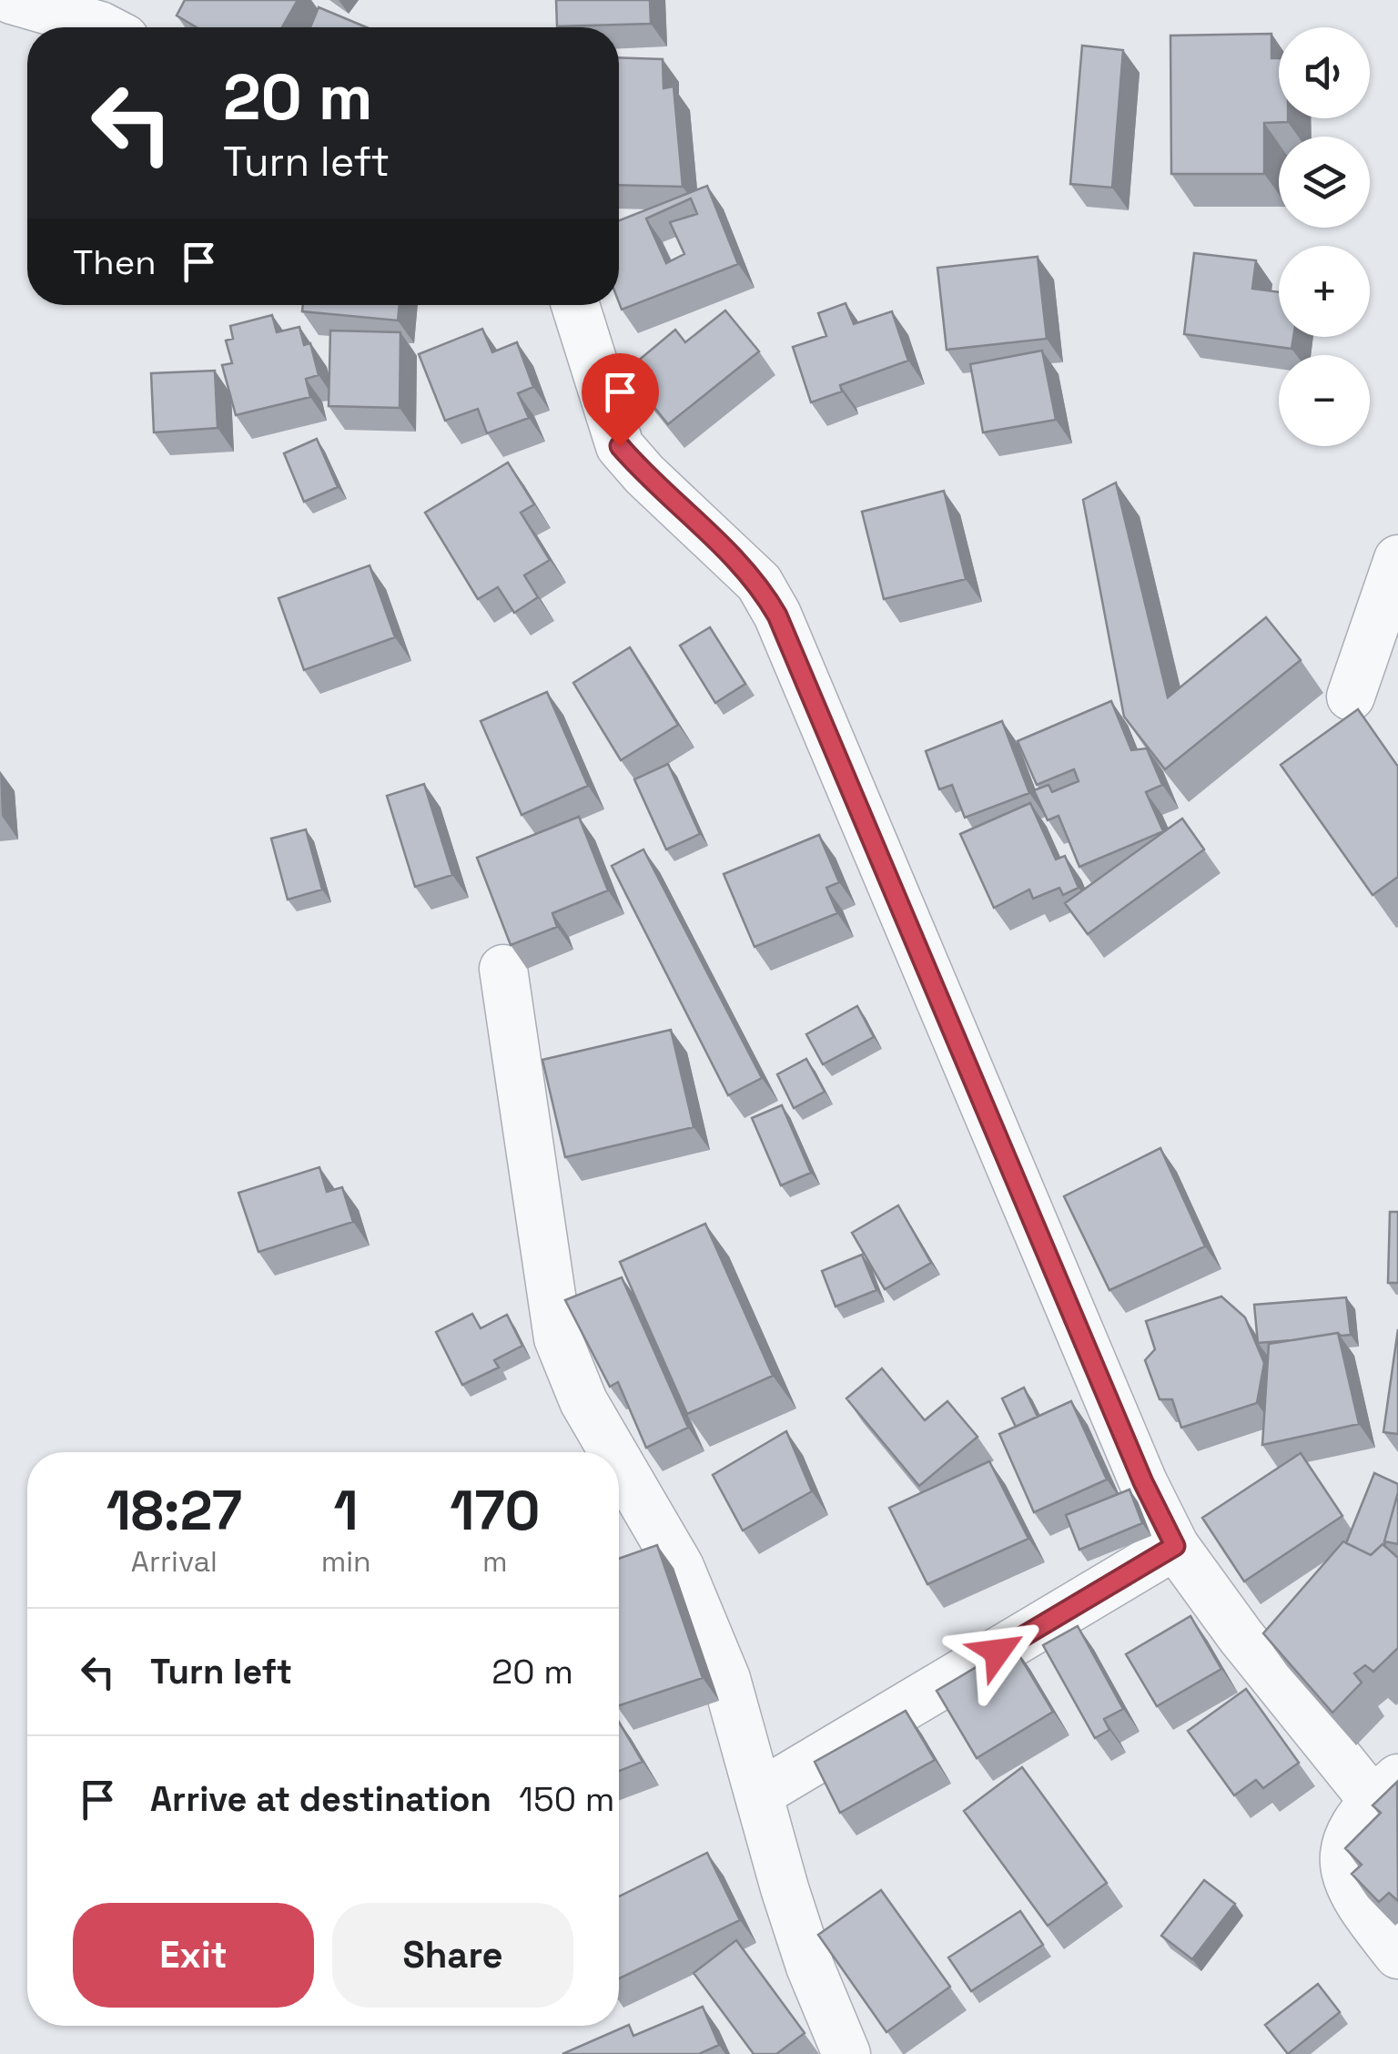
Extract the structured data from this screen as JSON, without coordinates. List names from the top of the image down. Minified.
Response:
{"page":{"map_buttons":["+","−"],"turn":["20 m","Turn left"],"then":"Then","eta":["18:27","Arrival","1","min","170","m"],"list":[{"name":"Turn left","value":"20 m"},{"name":"Arrive at destination","value":"150 m"}],"buttons":["Exit","Share"]}}
